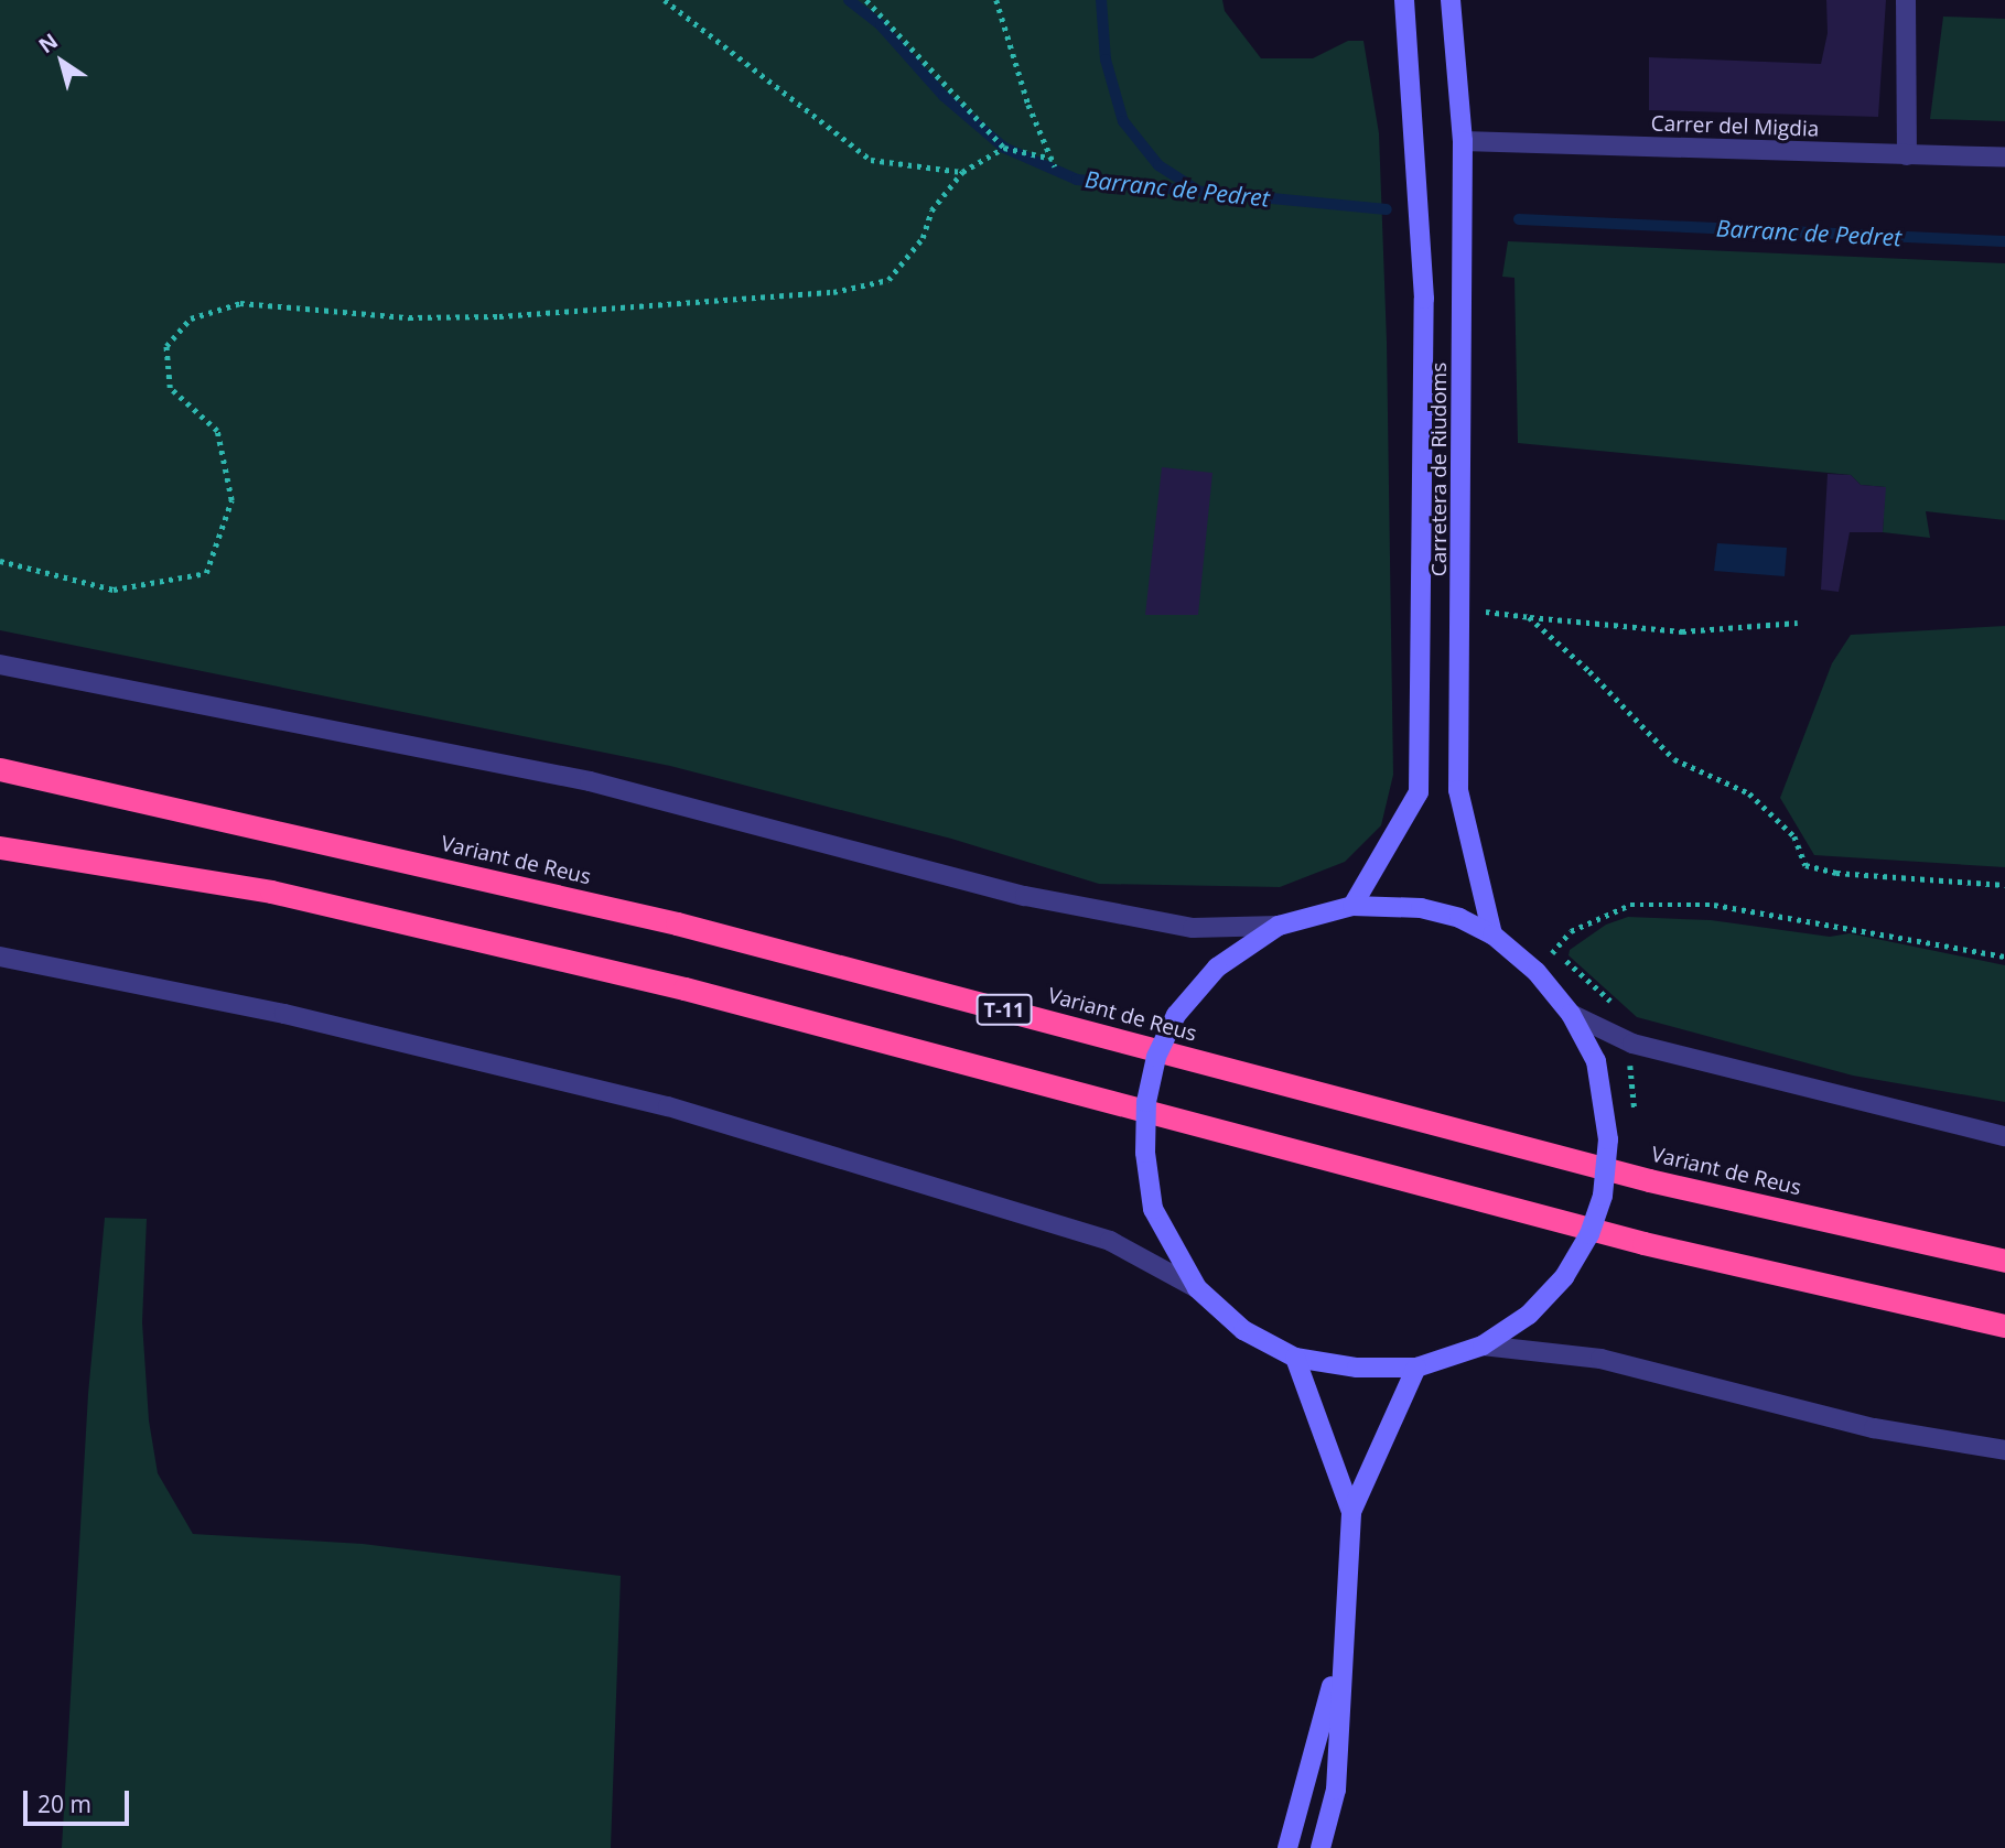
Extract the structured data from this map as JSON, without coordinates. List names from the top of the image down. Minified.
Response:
{"streets":{"highway":["Variant de Reus","T-11"],"main road":["Carretera de Riudoms"],"street":["Carrer del Migdia"]},"crossings":[["Carrer del Migdia","Carretera de Riudoms"]],"water":["Barranc de Pedret"],"scale_bar":"20 m","north":"top left"}
